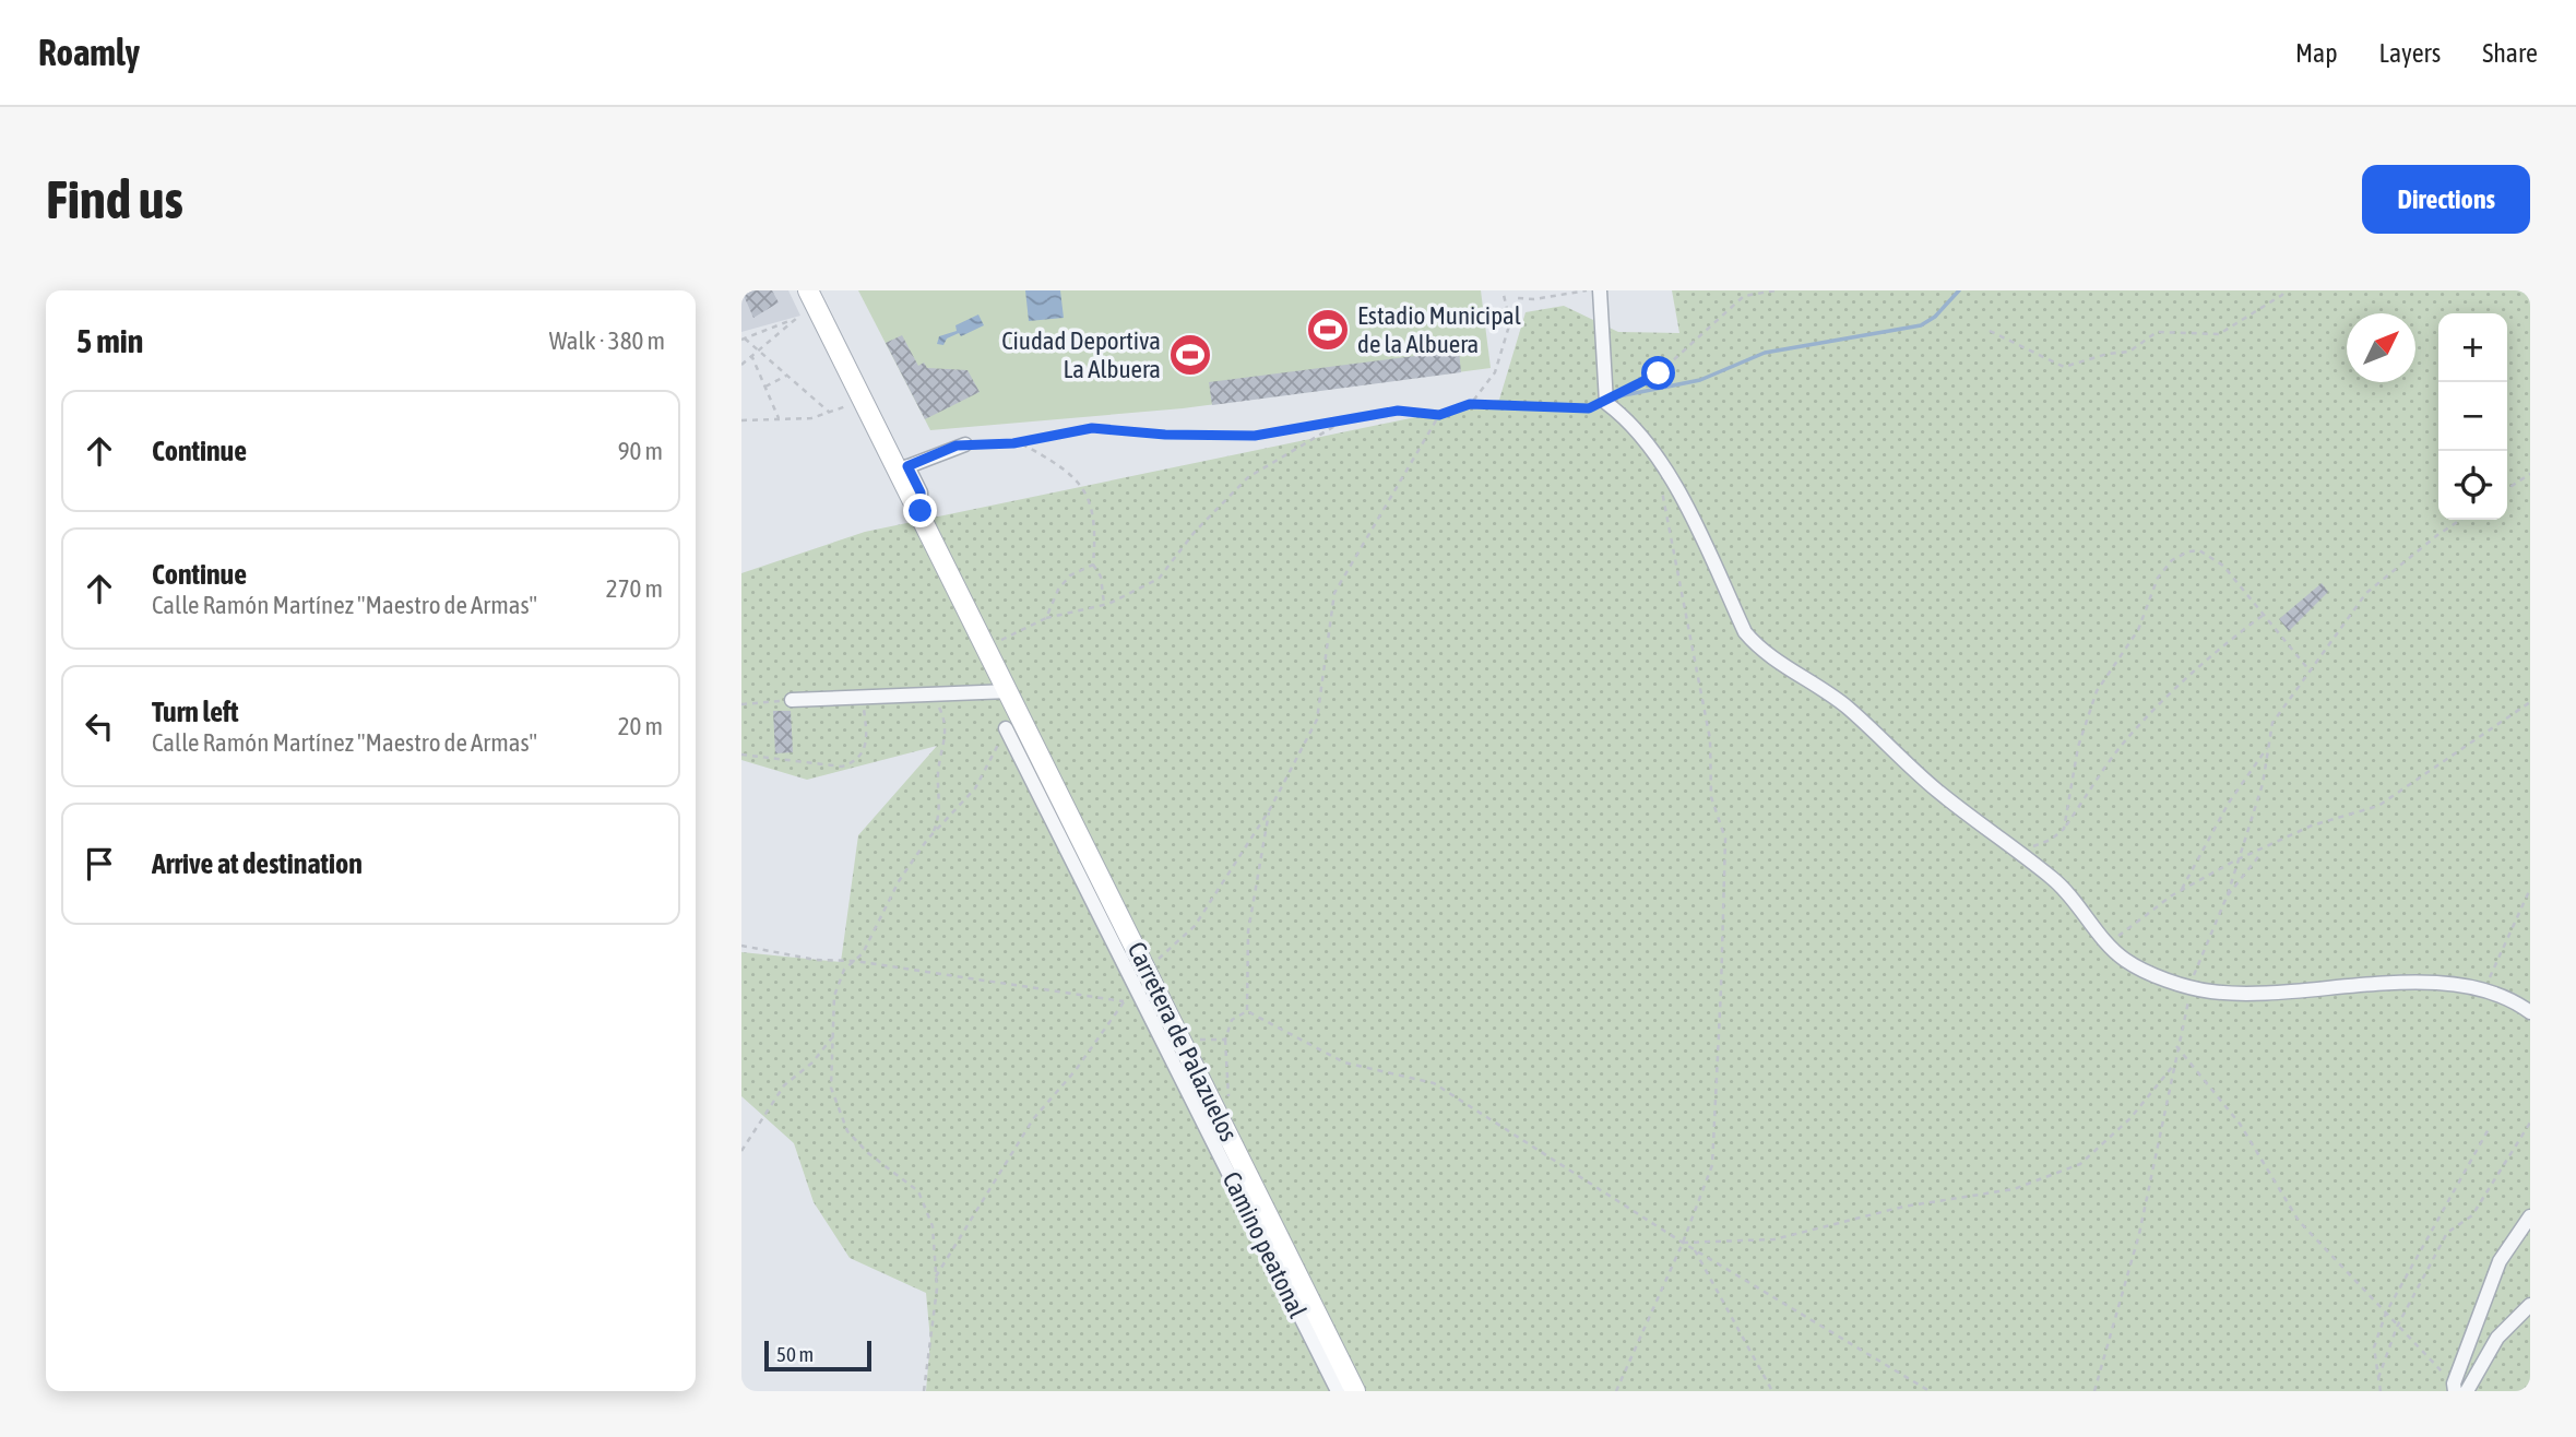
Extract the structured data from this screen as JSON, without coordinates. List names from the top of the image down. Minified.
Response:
{"streets":{"street":["Carretera de Palazuelos","Camino peatonal"]},"places":{"sports":["Estadio Municipal de la Albuera","Ciudad Deportiva La Albuera"]},"scale_bar":"50 m","north":"top right","page":{"header":"Roamly","nav":["Map","Layers","Share"],"buttons":"Directions","title":"Find us","heading":["5 min","Walk · 380 m"],"map_buttons":["+","−"],"list":[["Continue","90 m"],["Continue","Calle Ramón Martínez \"Maestro de Armas\"","270 m"],["Turn left","Calle Ramón Martínez \"Maestro de Armas\"","20 m"],"Arrive at destination"],"scale":"50 m"}}
